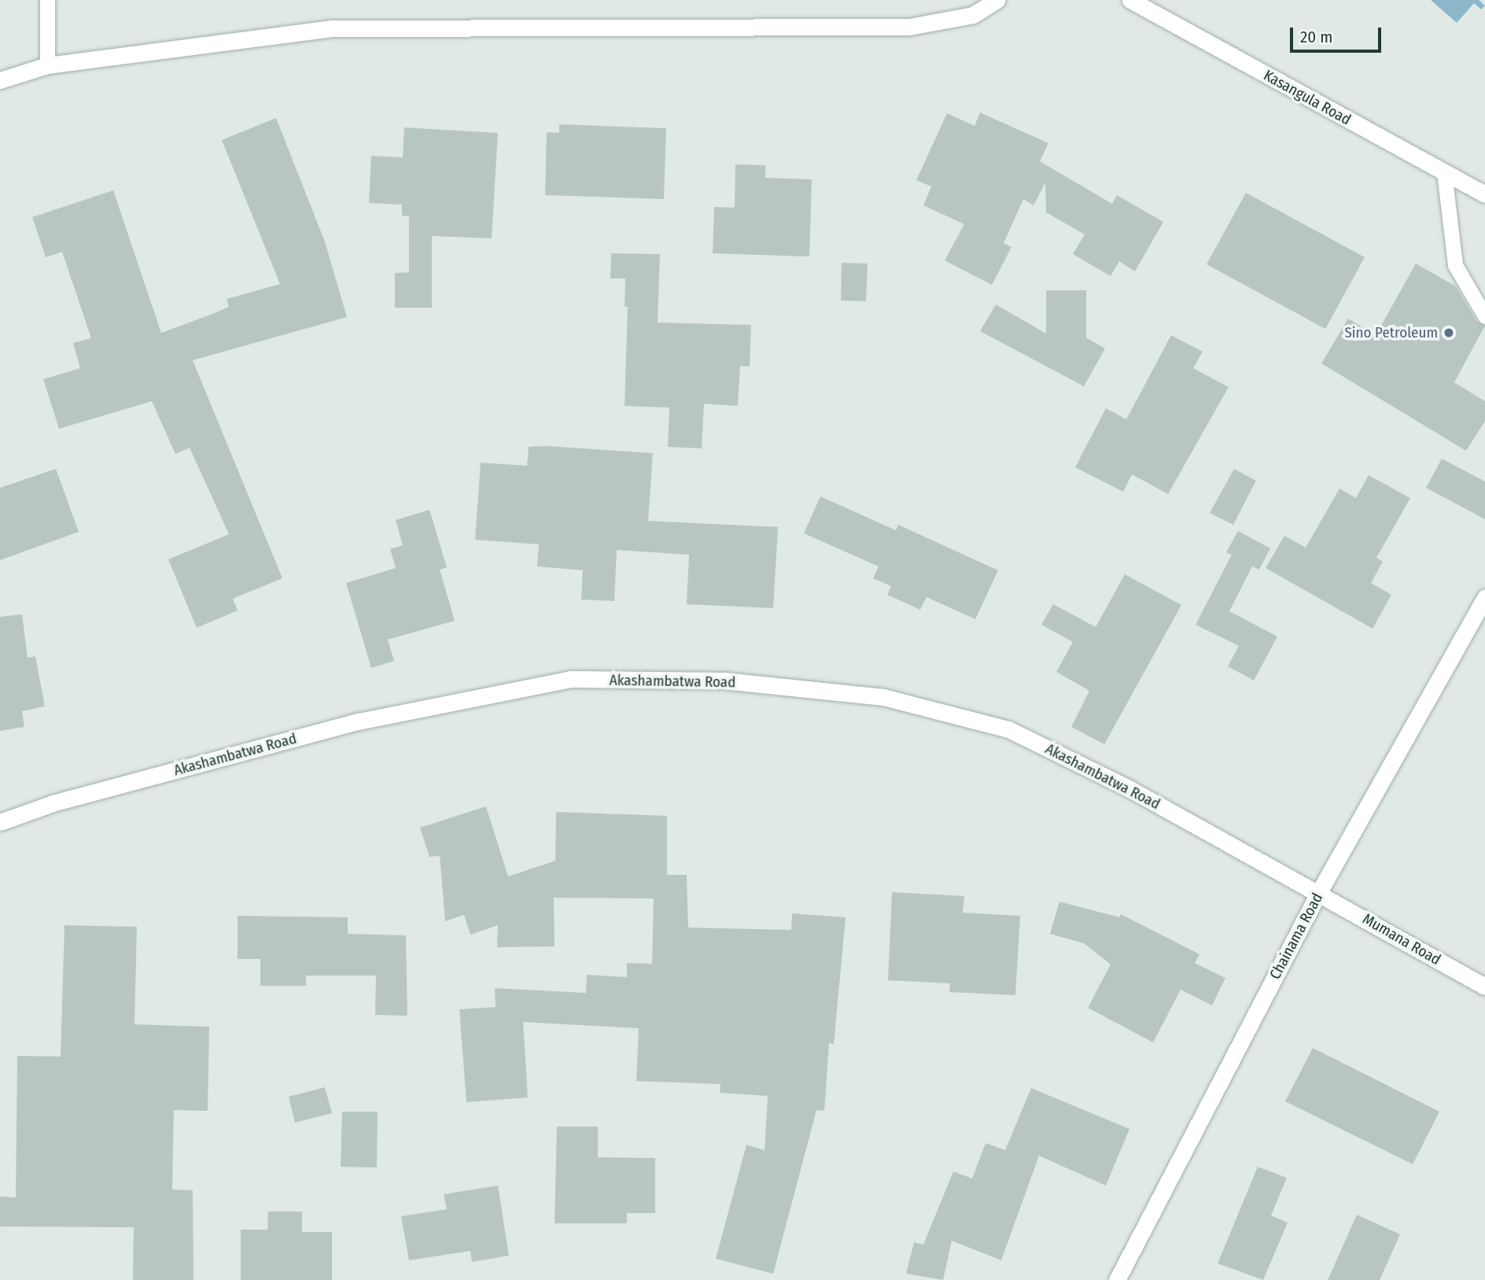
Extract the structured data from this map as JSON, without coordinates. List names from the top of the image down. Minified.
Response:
{"streets":{"street":["Kasangula Road","Akashambatwa Road","Chainama Road","Mumana Road"]},"crossings":[["Akashambatwa Road","Chainama Road"],["Akashambatwa Road","Mumana Road"],["Chainama Road","Mumana Road"]],"places":["Sino Petroleum"],"scale_bar":"20 m"}
